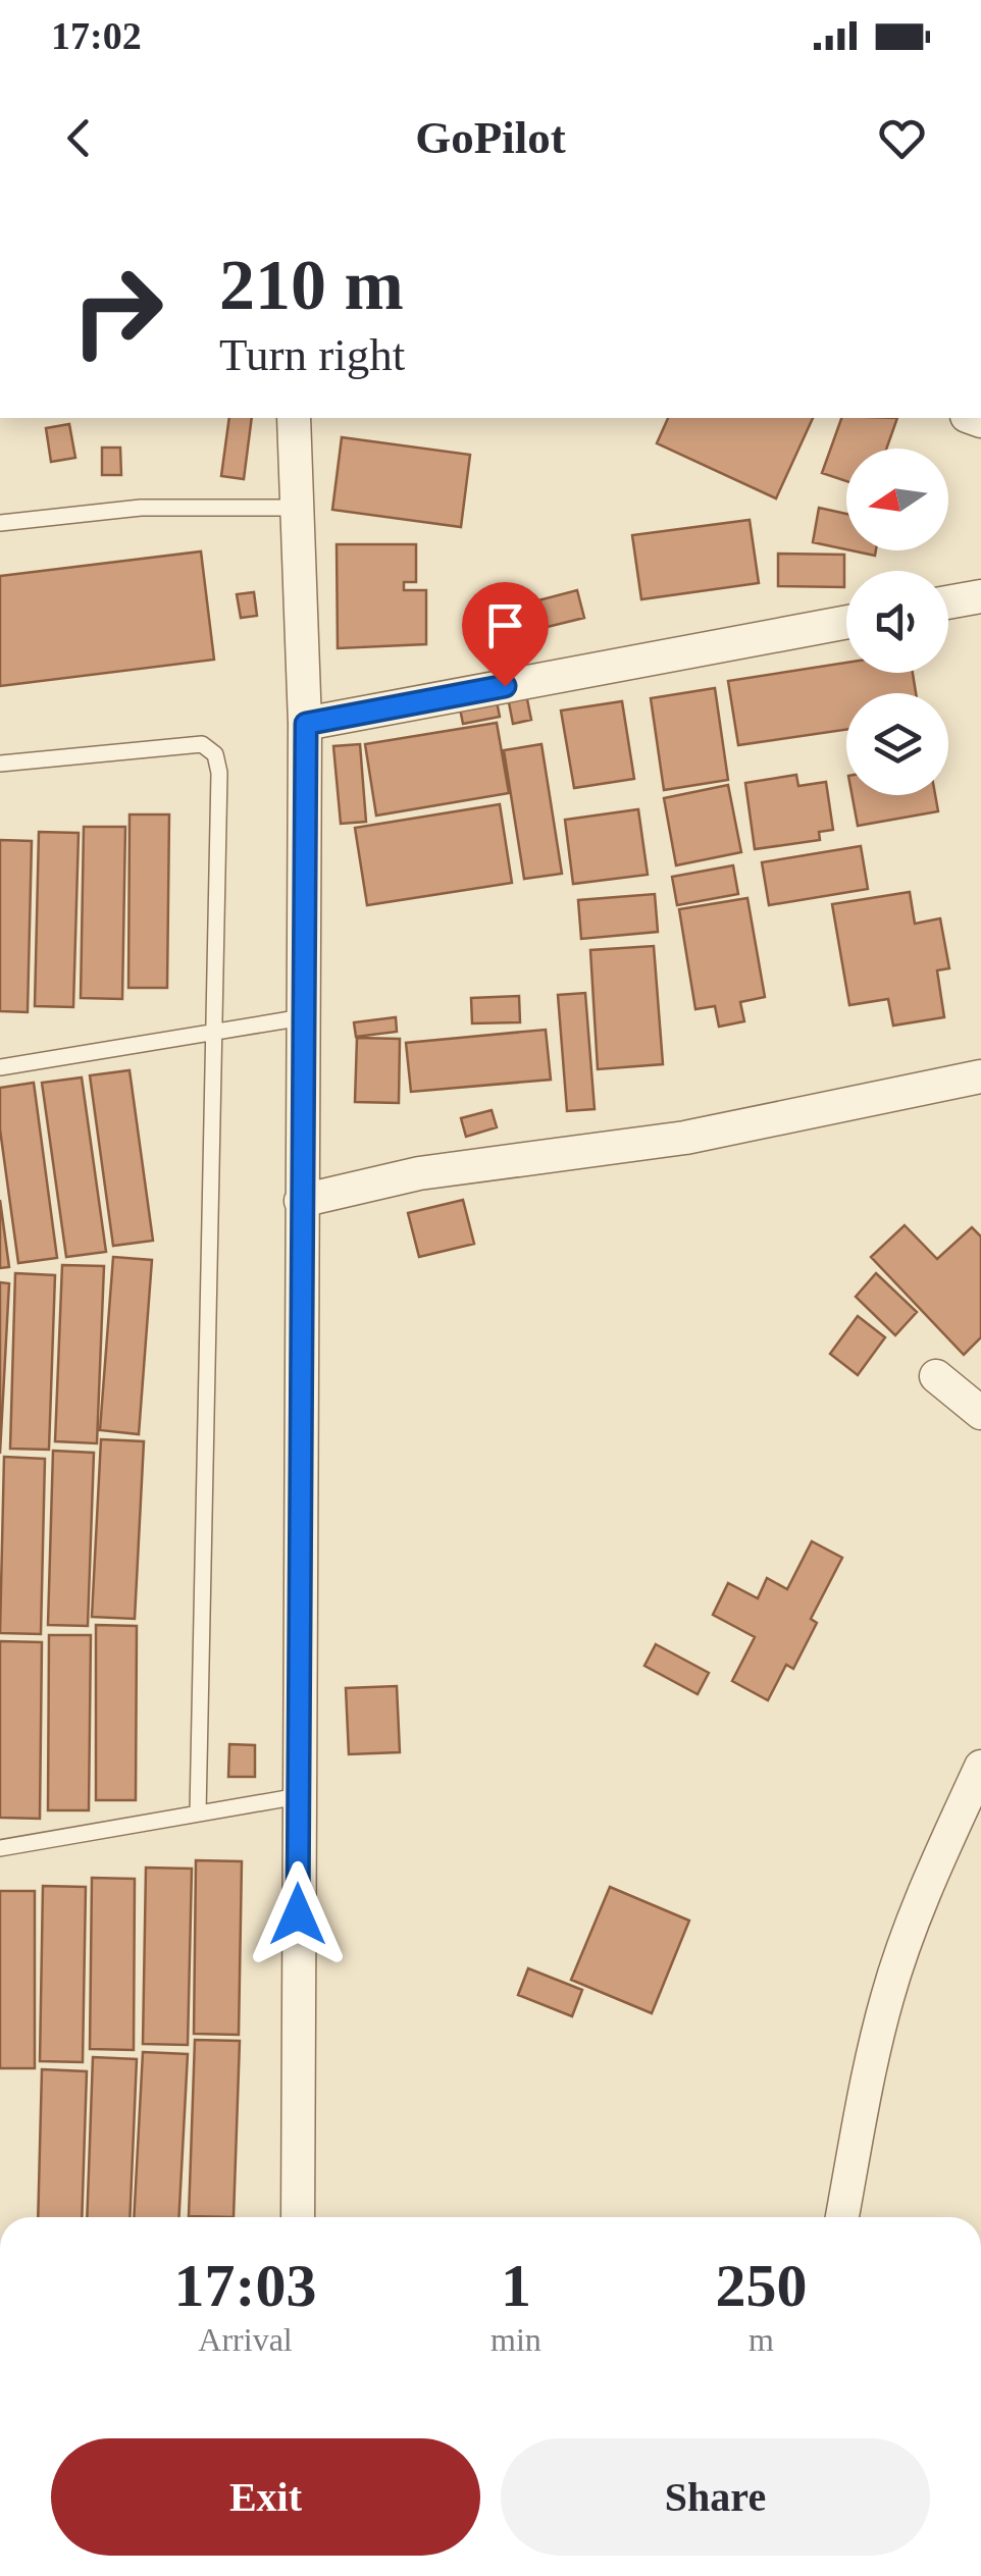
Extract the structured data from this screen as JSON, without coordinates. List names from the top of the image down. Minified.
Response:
{"north":"left","page":{"status":"17:02","header":"GoPilot","turn":["210 m","Turn right"],"eta":["17:03","Arrival","1","min","250","m"],"buttons":["Exit","Share"]}}
